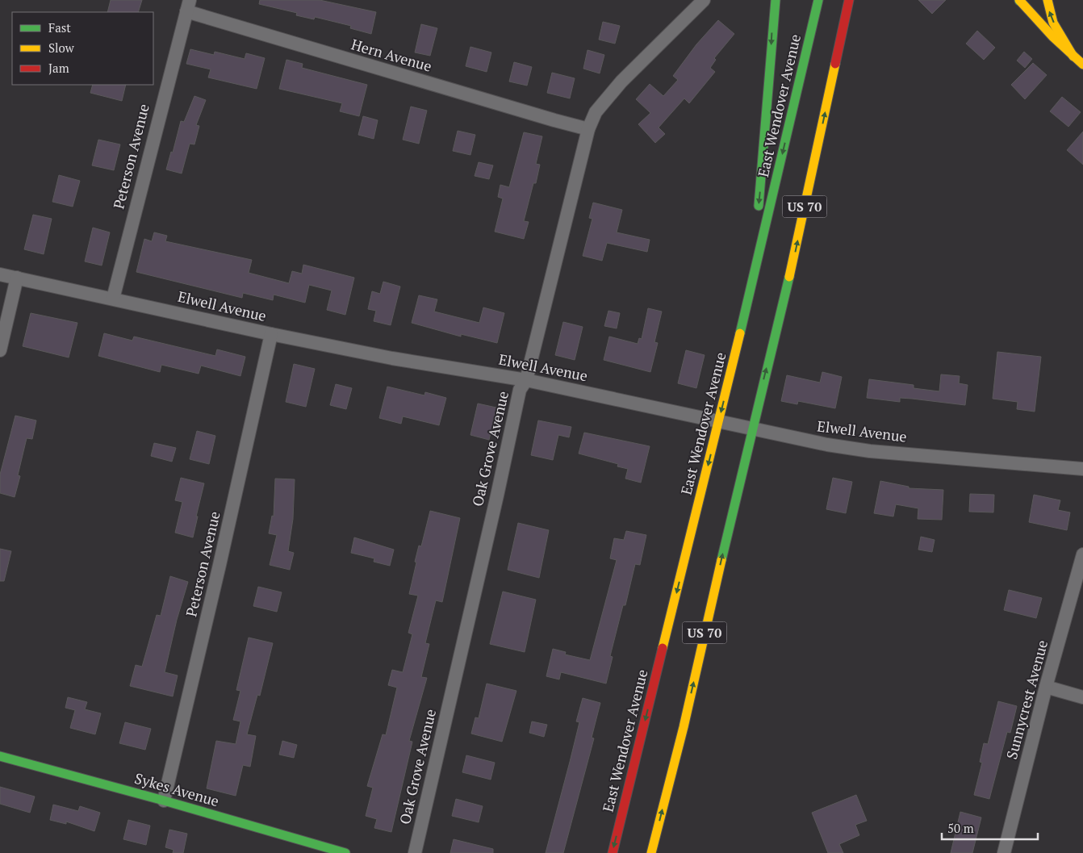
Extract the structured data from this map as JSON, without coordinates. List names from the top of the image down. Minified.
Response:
{"streets":{"main road":["East Wendover Avenue","US 70","Sykes Avenue"],"street":["Hern Avenue","Peterson Avenue","Elwell Avenue","Oak Grove Avenue","Sunnycrest Avenue"]},"crossings":[["Hern Avenue","Peterson Avenue"],["Hern Avenue","Oak Grove Avenue"],["East Wendover Avenue","Elwell Avenue"],["Peterson Avenue","Elwell Avenue"],["Peterson Avenue","Sykes Avenue"],["US 70","Elwell Avenue"],["Elwell Avenue","Oak Grove Avenue"]],"legend":["Fast","Slow","Jam"],"scale_bar":"50 m"}
